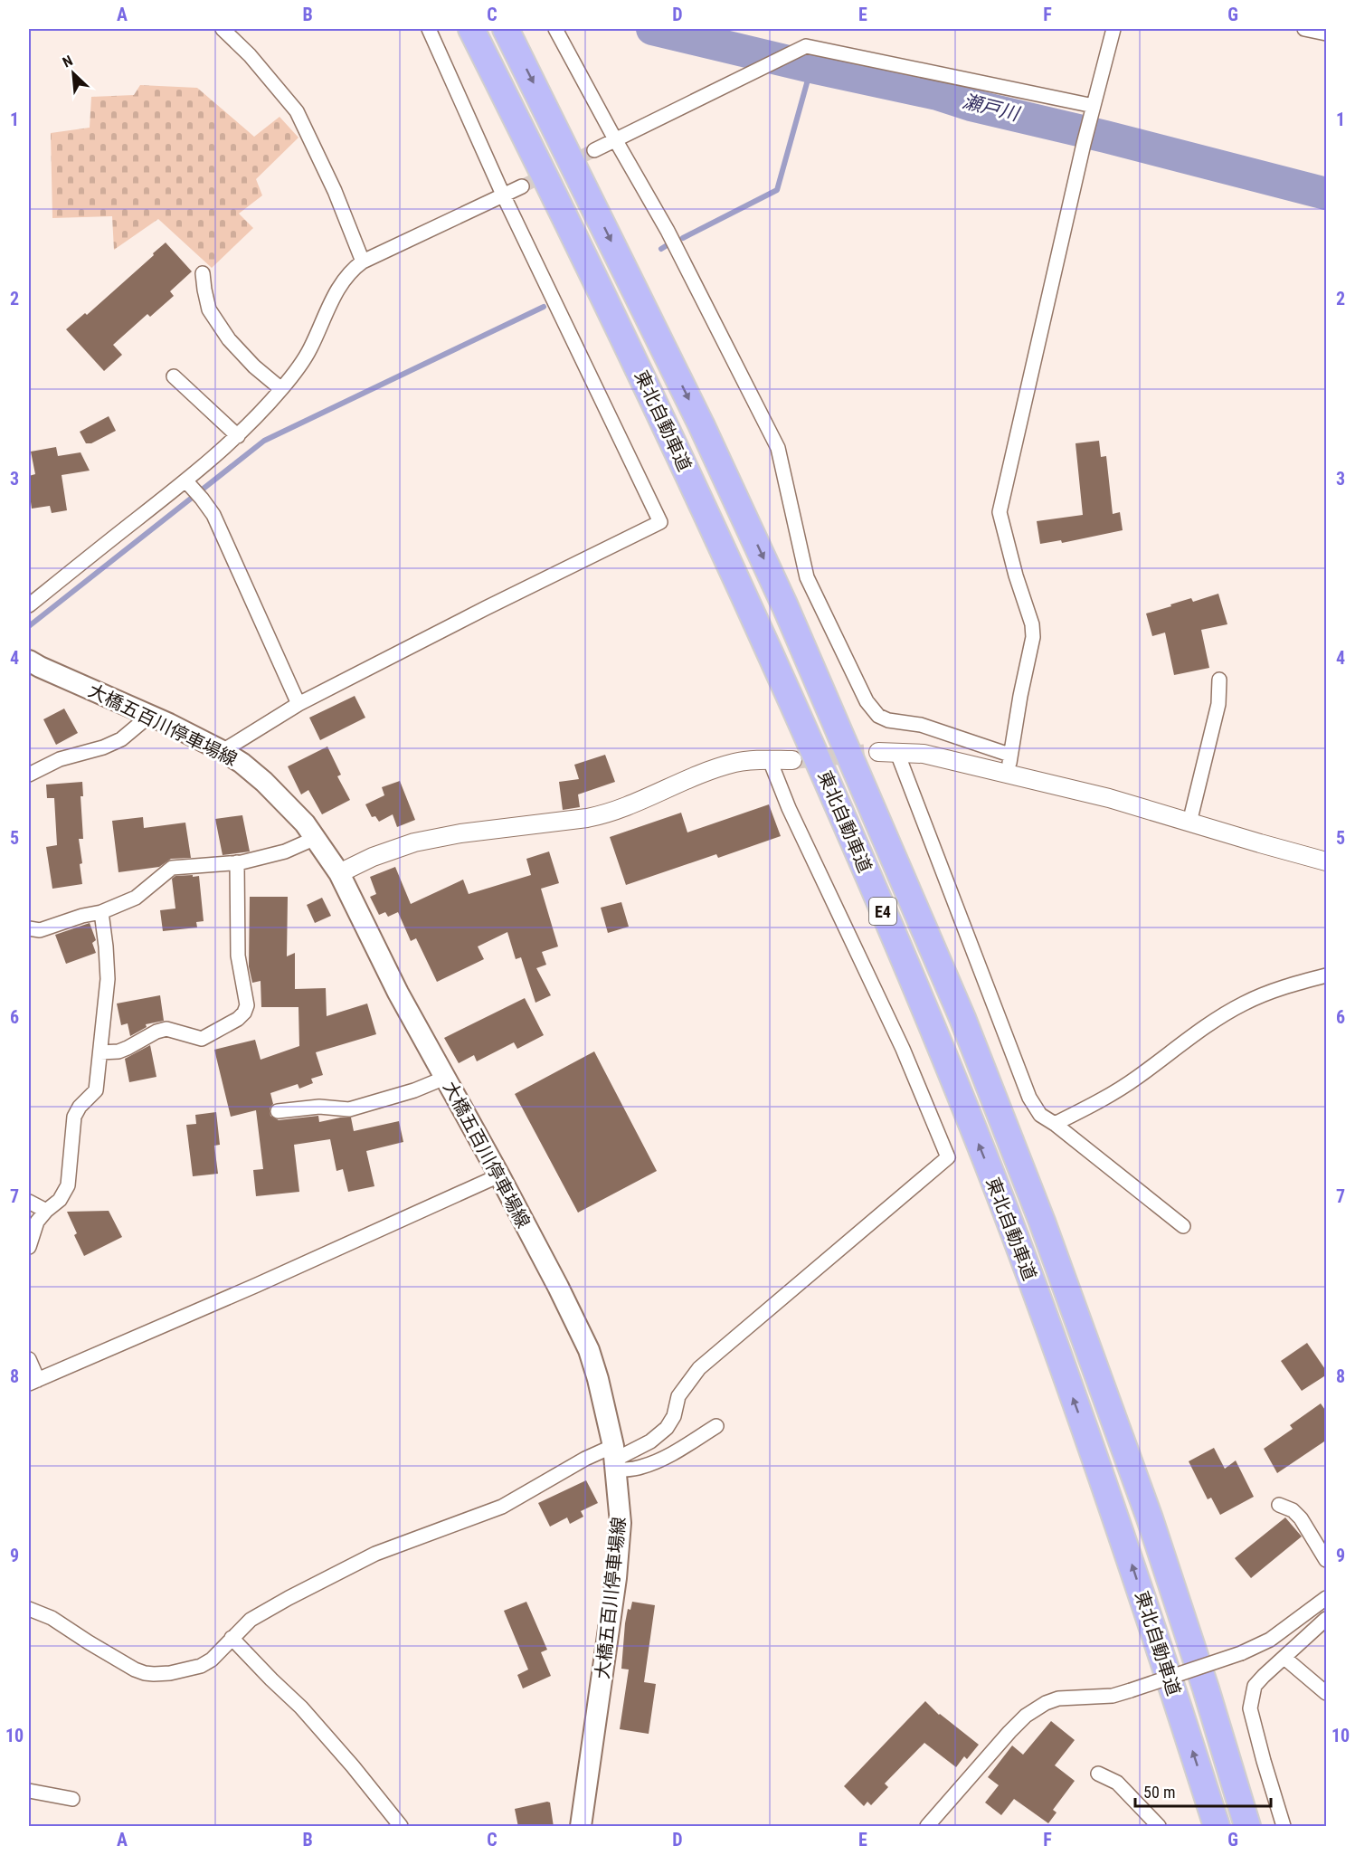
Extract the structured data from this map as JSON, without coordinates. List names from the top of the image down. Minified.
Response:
{"streets":{"highway":["東北自動車道","E4"],"main road":["大橋五百川停車場線"]},"water":["瀬戸川"],"scale_bar":"50 m","north":"top left","grid":{"columns":["A","B","C","D","E","F","G"],"rows":["1","2","3","4","5","6","7","8","9","10"]}}
